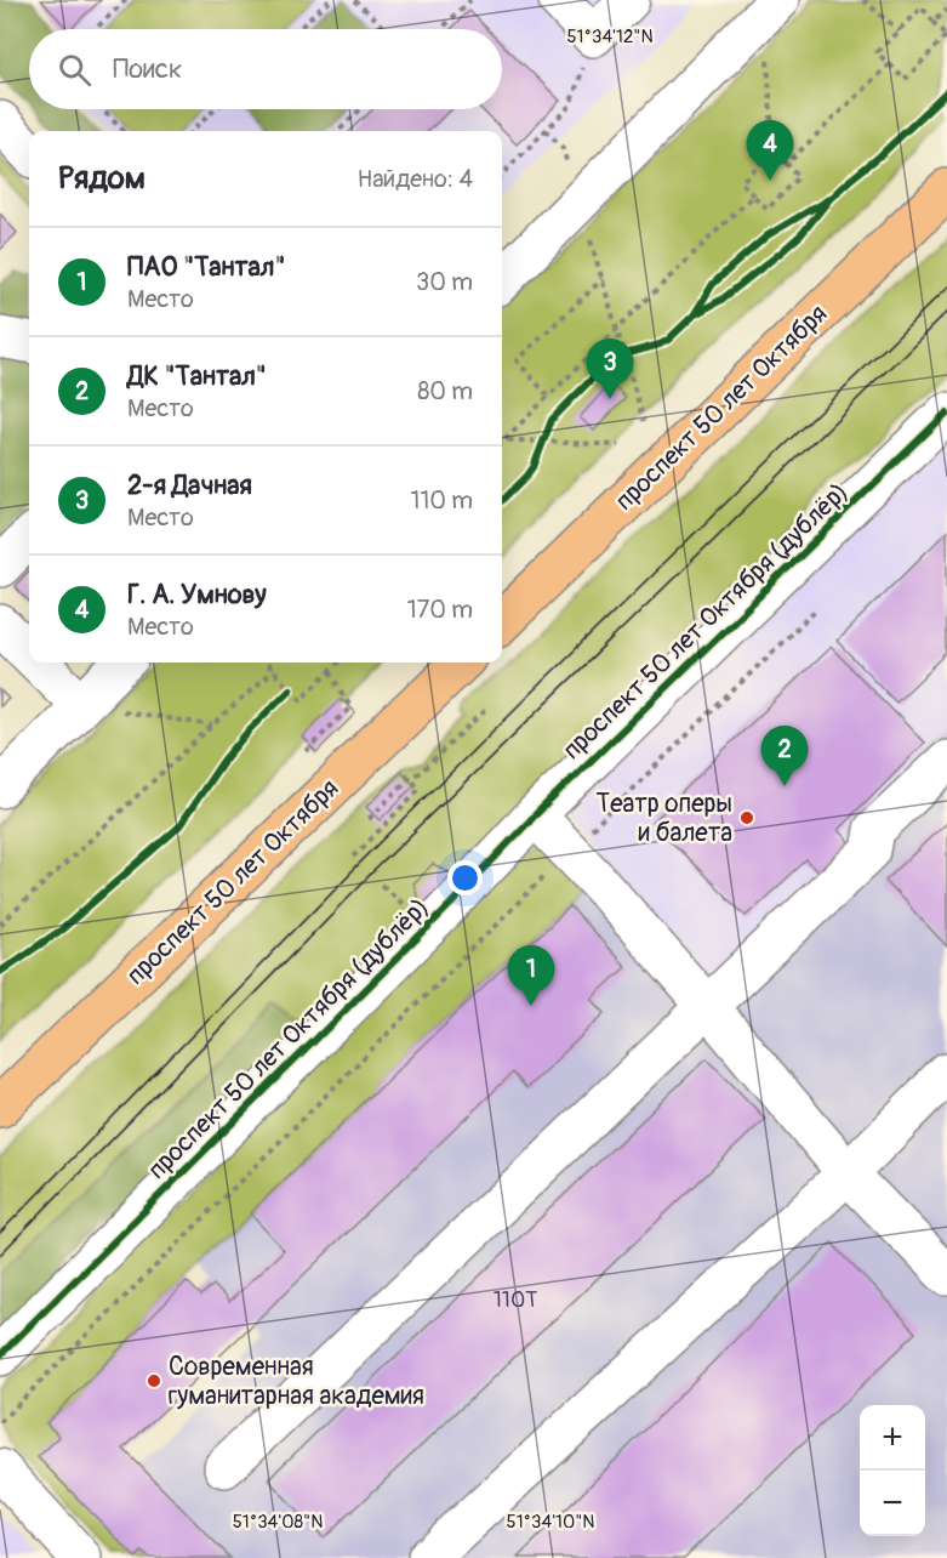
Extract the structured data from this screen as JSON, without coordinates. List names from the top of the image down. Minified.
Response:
{"streets":{"main road":["проспект 50 лет Октября"],"street":["проспект 50 лет Октября (дублёр)"]},"places":["Театр оперы и балета","Современная гуманитарная академия"],"house_numbers":["110Т"],"page":{"search":"Поиск","pins":["4","3","2","1"],"heading":["Рядом","Найдено: 4"],"list":[{"mark":"1","name":"ПАО \"Тантал\"","note":"Место","value":"30 m"},{"mark":"2","name":"ДК \"Тантал\"","note":"Место","value":"80 m"},{"mark":"3","name":"2-я Дачная","note":"Место","value":"110 m"},{"mark":"4","name":"Г. А. Умнову","note":"Место","value":"170 m"}],"map_buttons":["+","−"]},"coordinates":["51°34'12\"N","51°34'08\"N","51°34'10\"N"]}
